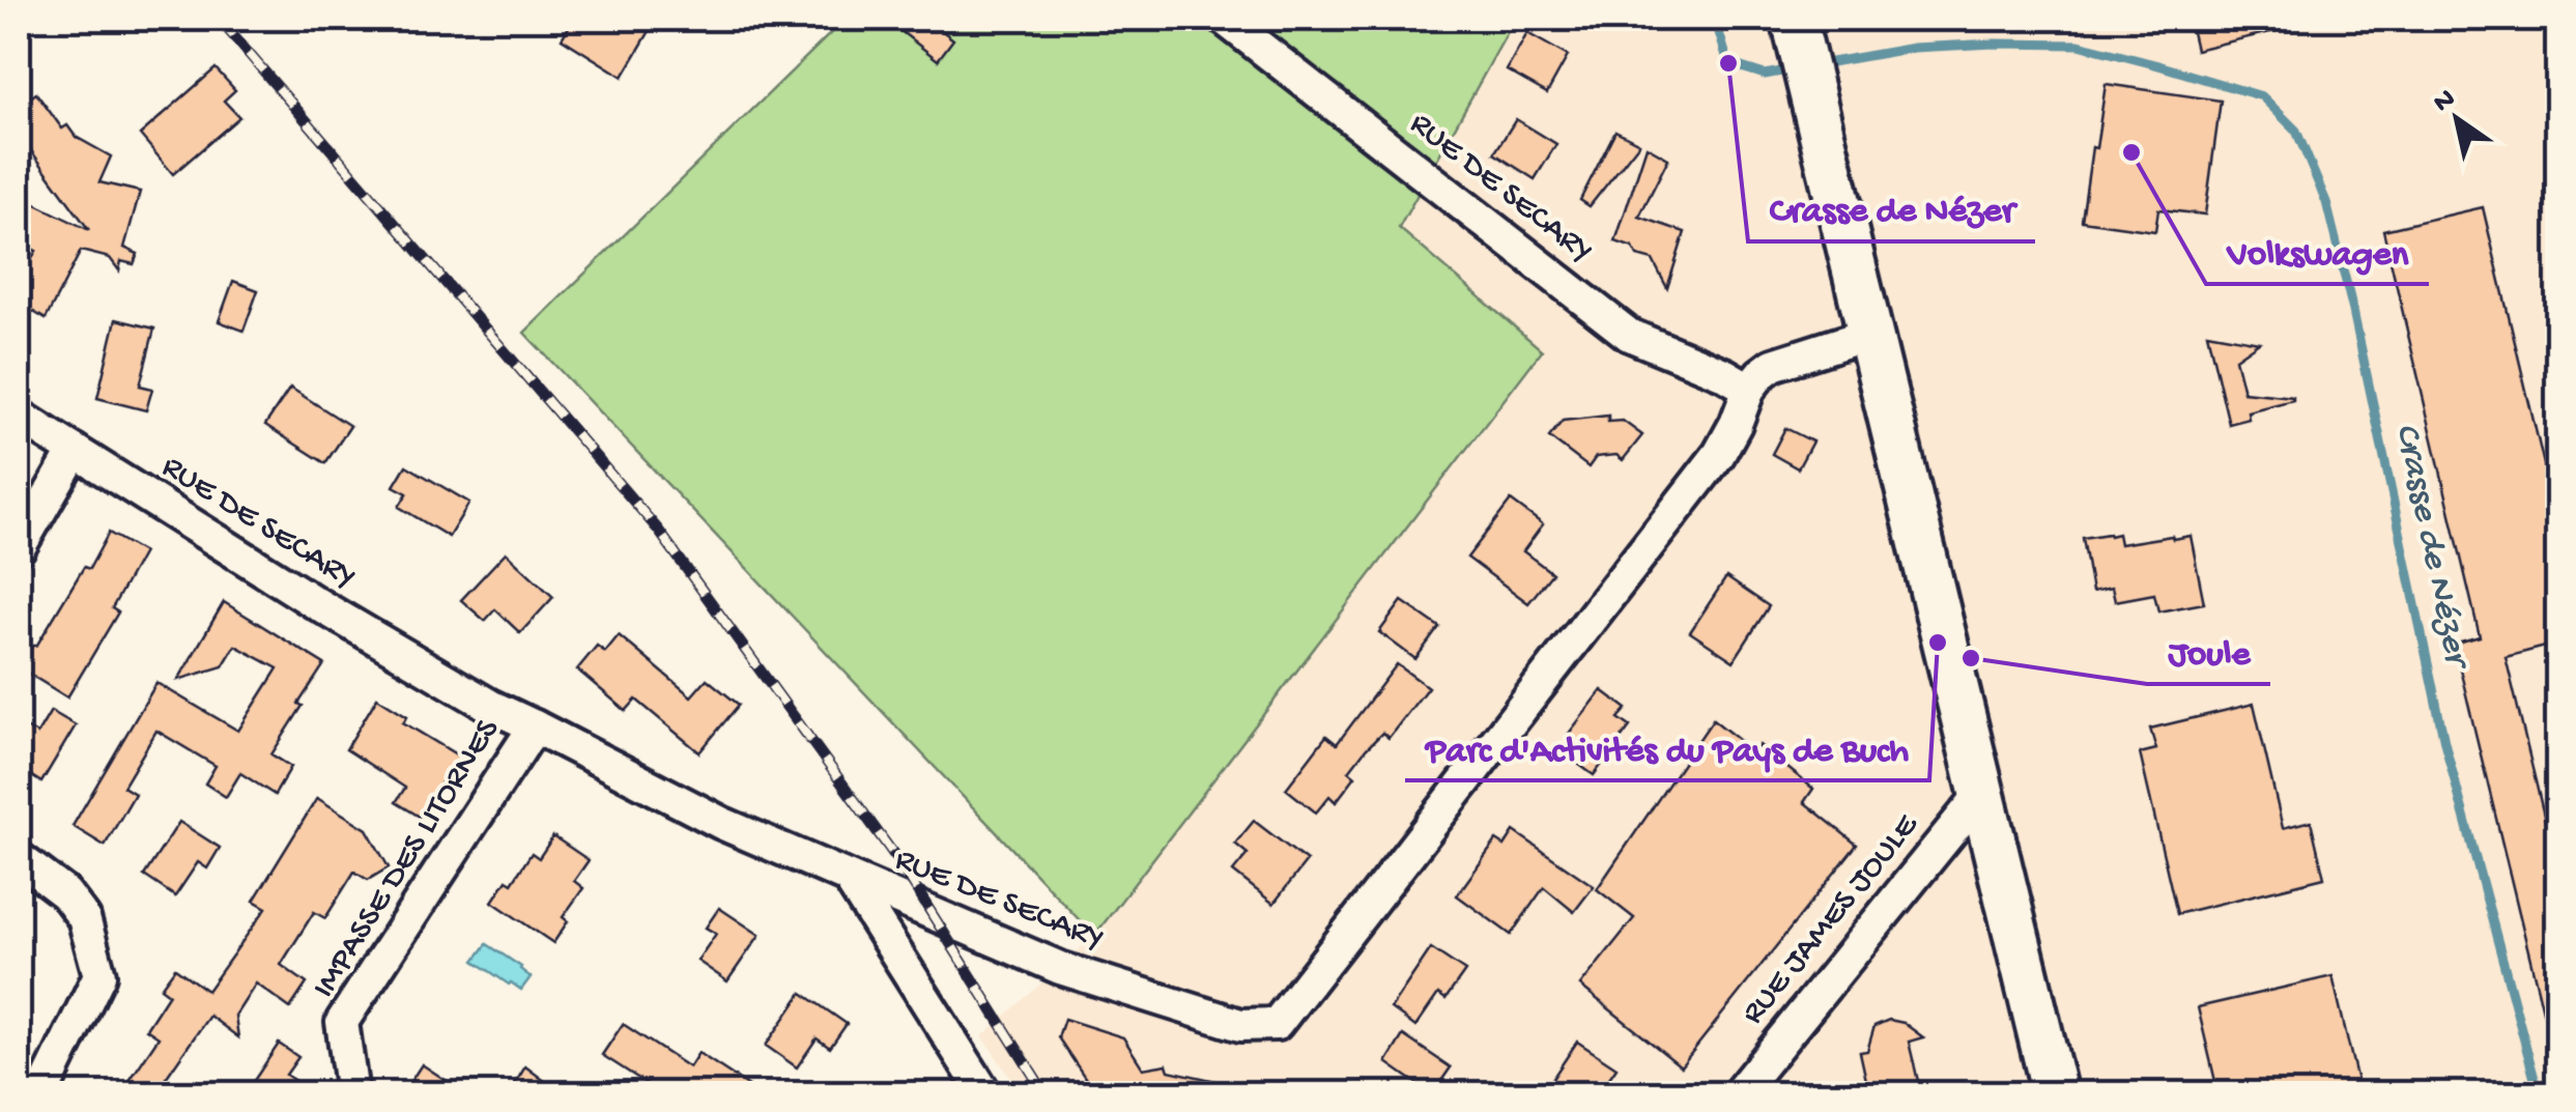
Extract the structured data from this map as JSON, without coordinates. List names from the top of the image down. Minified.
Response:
{"streets":{"street":["RUE DE SECARY","IMPASSE DES LITORNES","RUE JAMES JOULE"]},"crossings":[["RUE DE SECARY","IMPASSE DES LITORNES"]],"water":["Crasse de Nézer"],"places":["Crasse de Nézer","Volkswagen","Parc d'Activités du Pays de Buch","Joule"],"north":"top left"}
